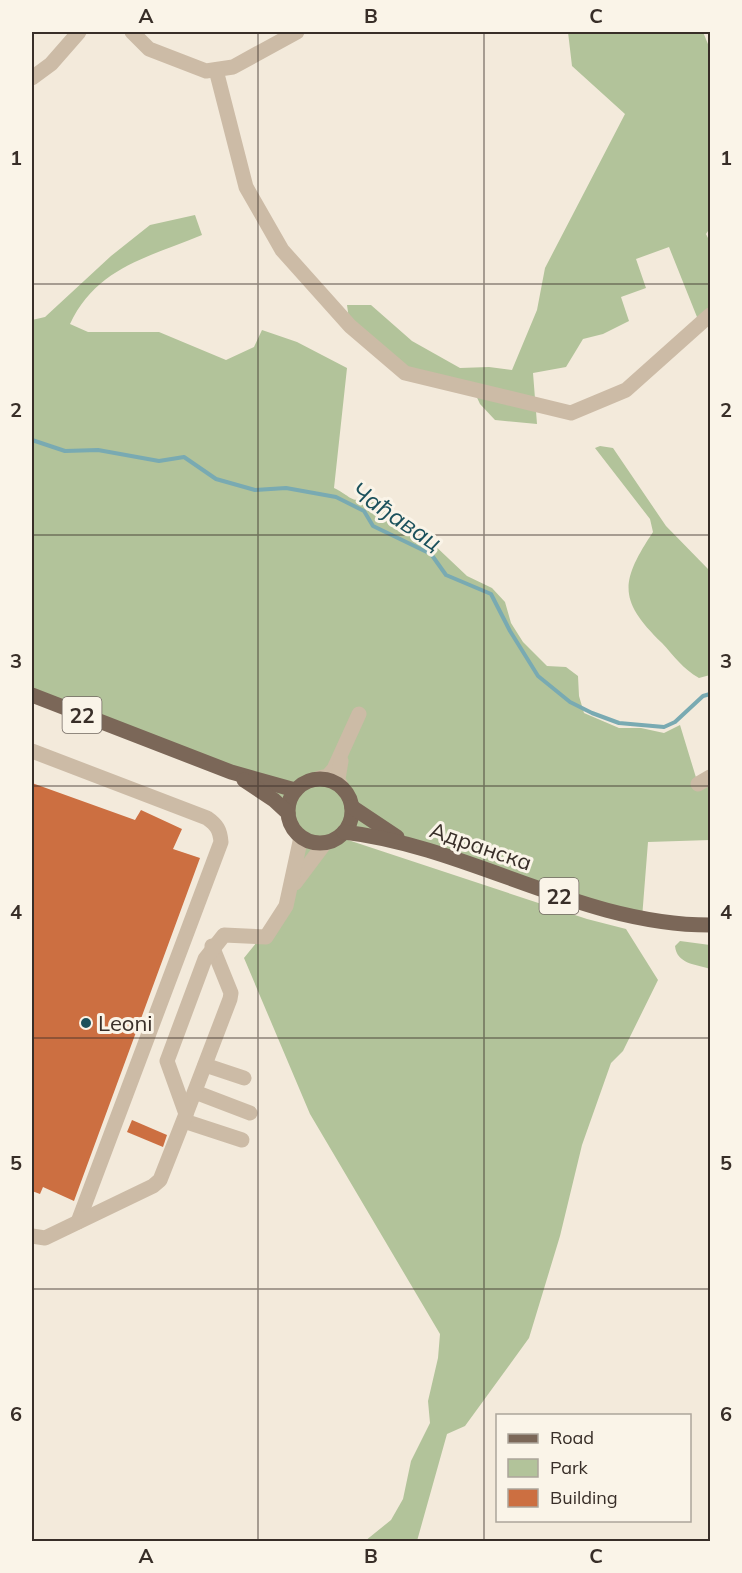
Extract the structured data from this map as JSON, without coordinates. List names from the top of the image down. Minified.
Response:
{"streets":{"main road":["22","Адранска"]},"crossings":[["22","Адранска"]],"water":["Чађавац"],"places":["Leoni"],"legend":["Road","Park","Building"],"grid":{"columns":["A","B","C"],"rows":["1","2","3","4","5","6"]}}
